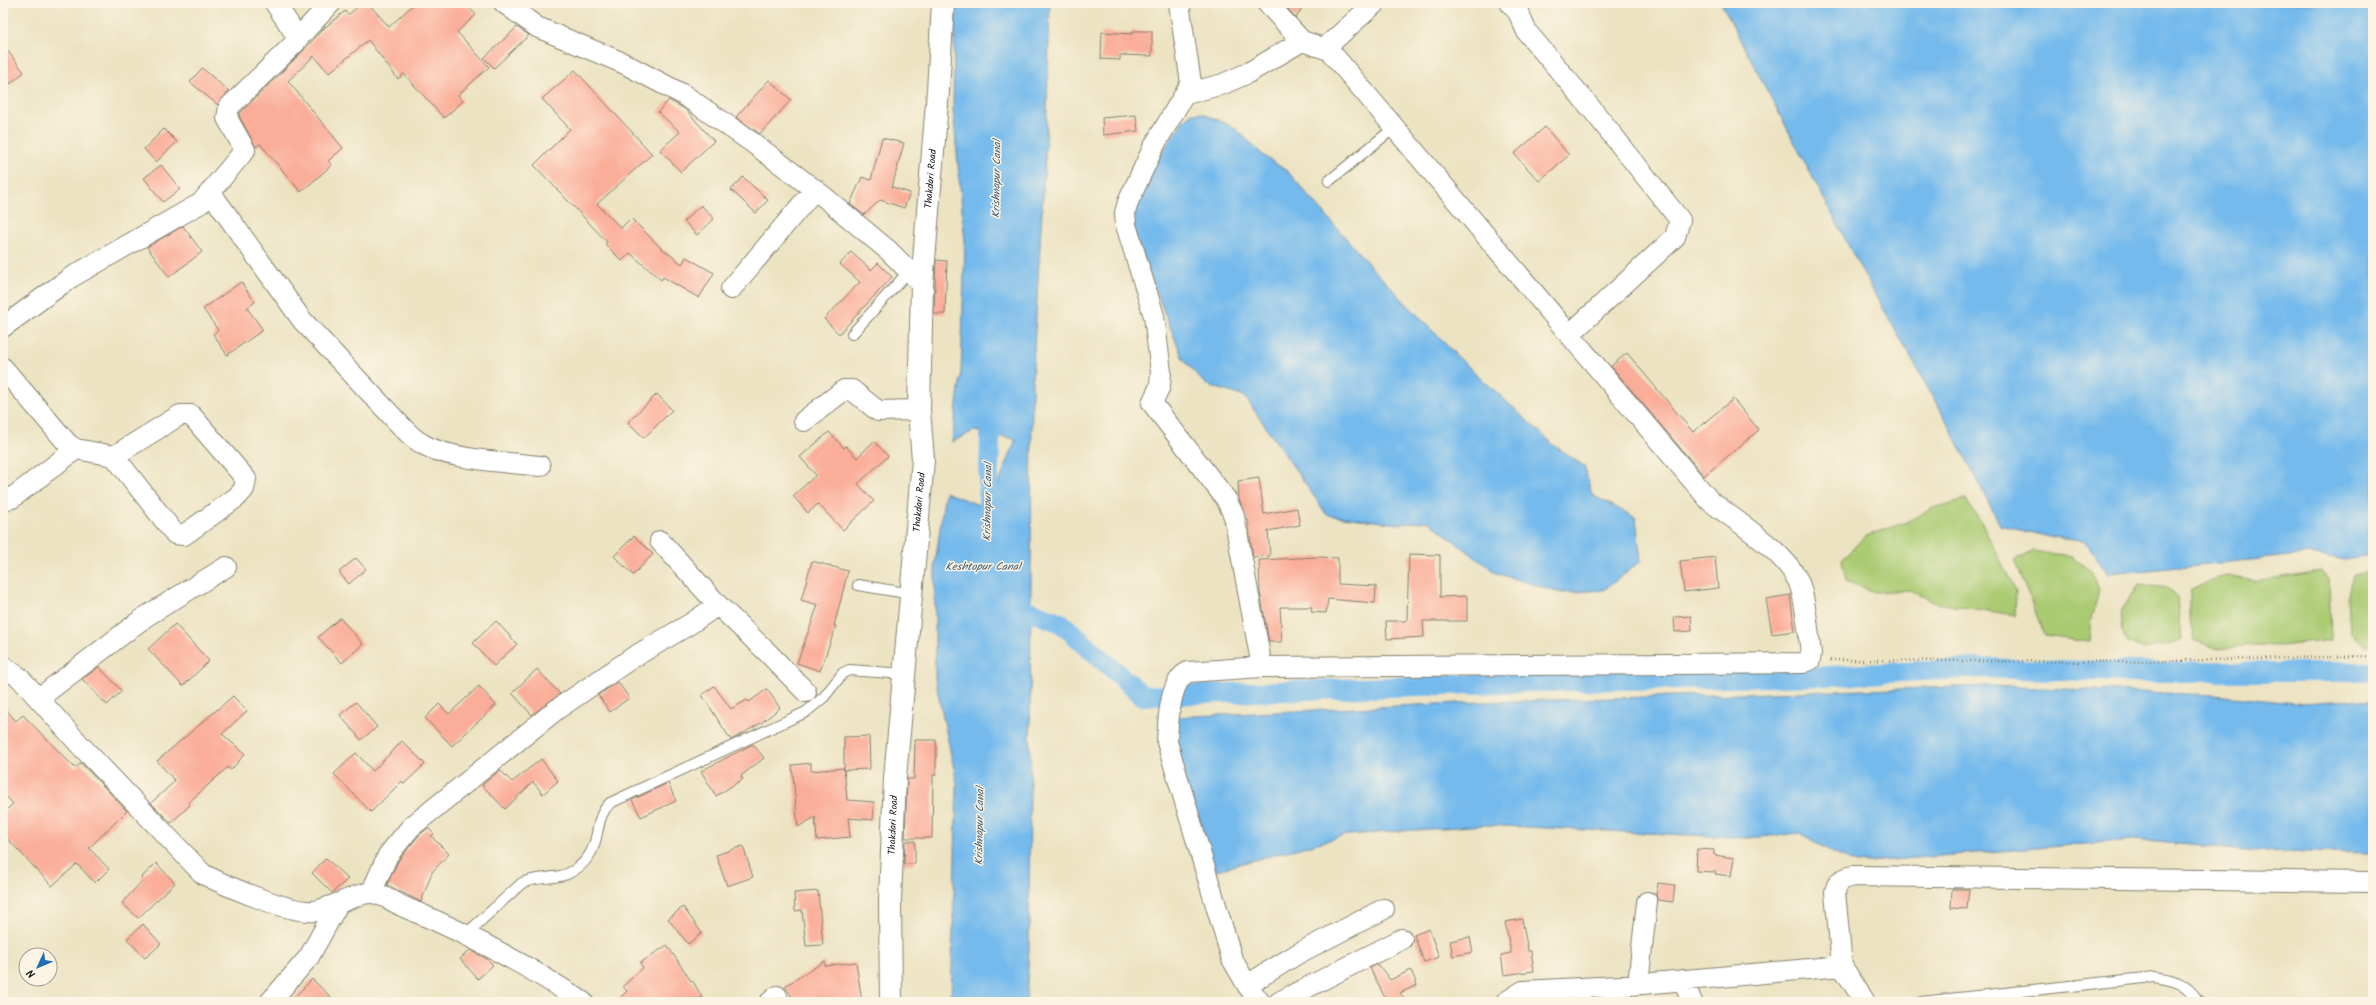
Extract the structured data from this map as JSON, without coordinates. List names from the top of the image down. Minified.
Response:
{"streets":{"street":["Thakdari Road"]},"water":["Krishnapur Canal","Keshtopur Canal"],"north":"bottom left"}
